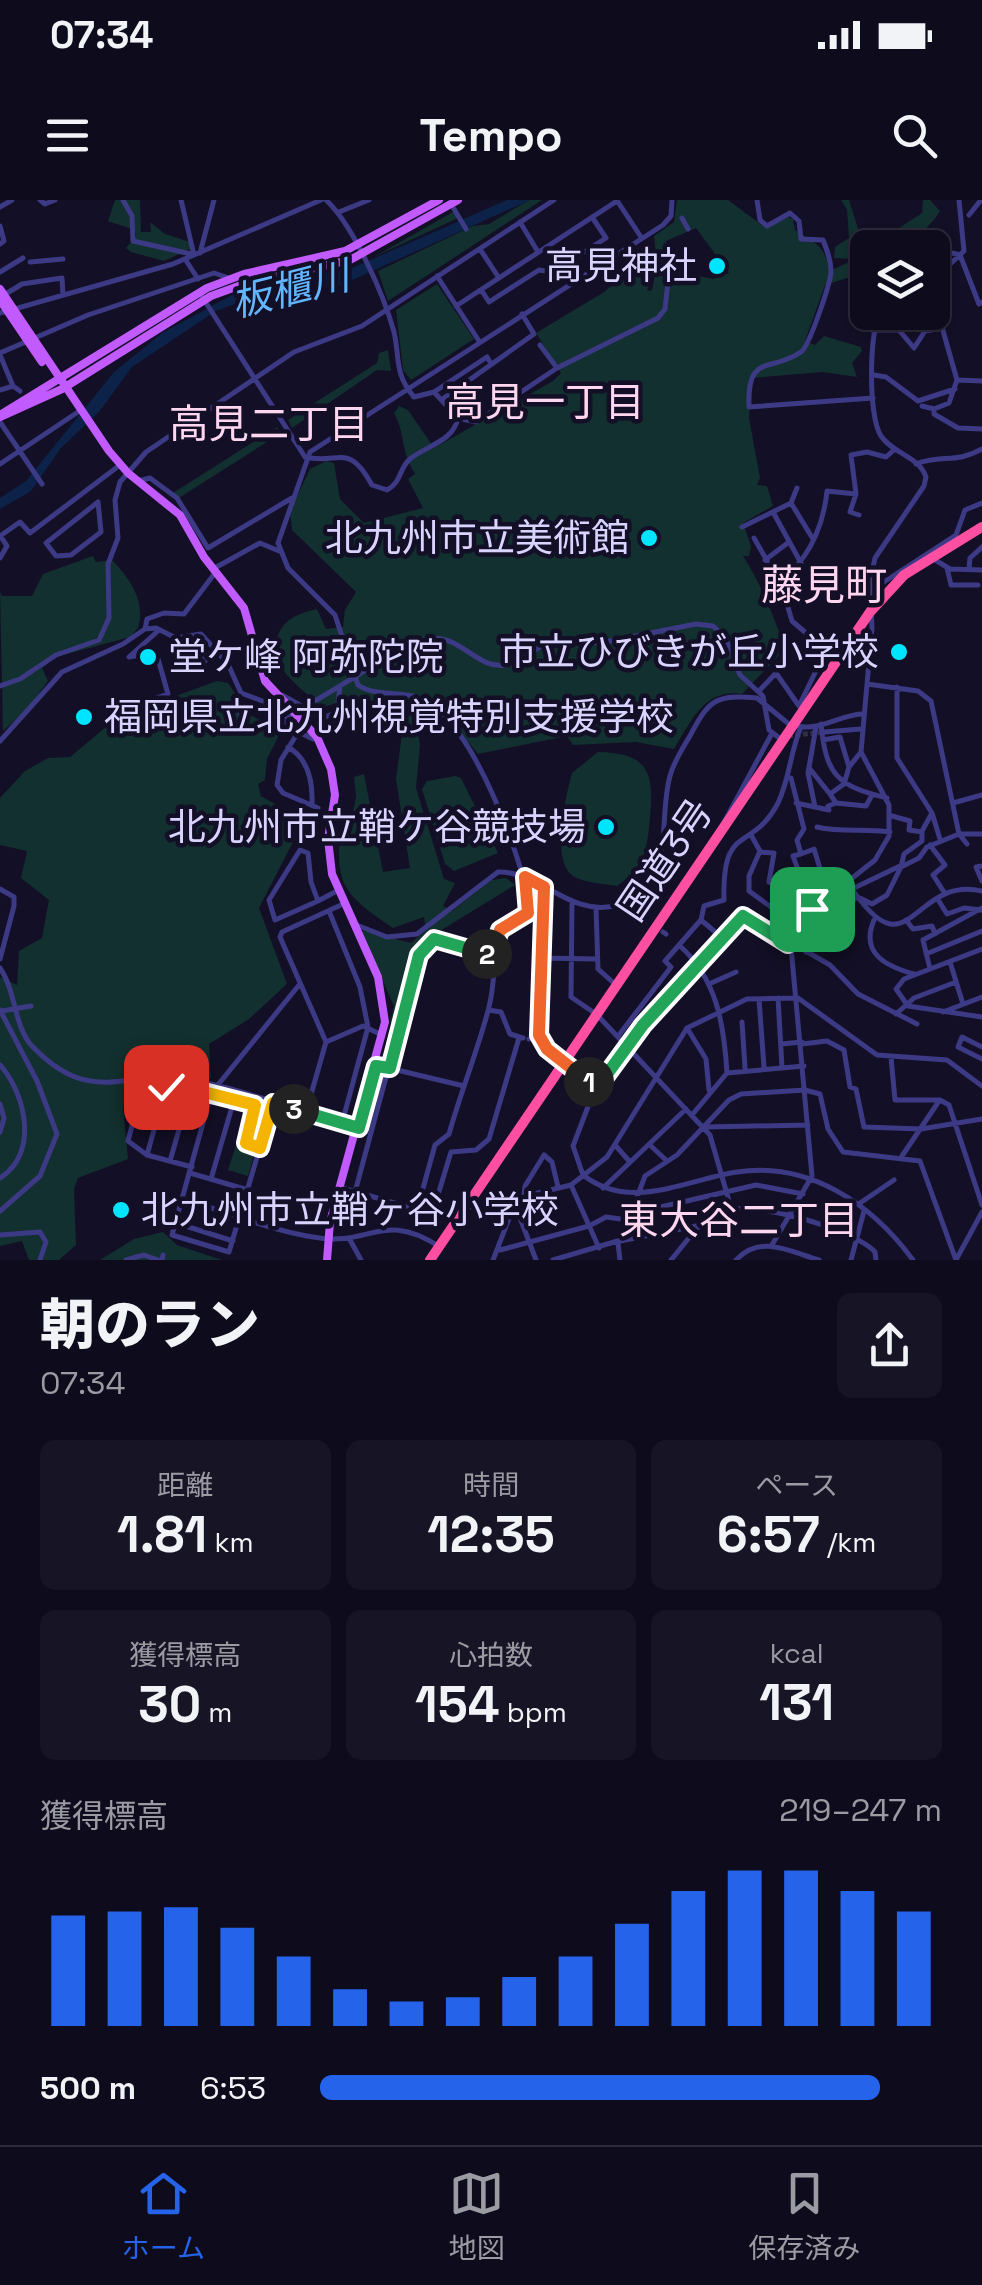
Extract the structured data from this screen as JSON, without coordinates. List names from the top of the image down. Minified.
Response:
{"streets":{"highway":["国道3号"]},"districts":["高見一丁目","高見二丁目","藤見町","東大谷二丁目"],"water":["板櫃川"],"places":["高見神社","北九州市立美術館","市立ひびきが丘小学校","堂ケ峰 阿弥陀院","福岡県立北九州視覚特別支援学校","北九州市立鞘ケ谷競技場","北九州市立鞘ヶ谷小学校"],"page":{"status":"07:34","header":"Tempo","pins":["2","1","3"],"heading":["朝のラン","07:34"],"stats":[["距離","1.81 km"],["時間","12:35"],["ペース","6:57 /km"],["獲得標高","30 m"],["心拍数","154 bpm"],["kcal","131"]],"chart":["獲得標高","219–247 m"],"list":[{"name":"500 m","note":"6:53"}],"tabs":["ホーム","地図","保存済み"]}}
